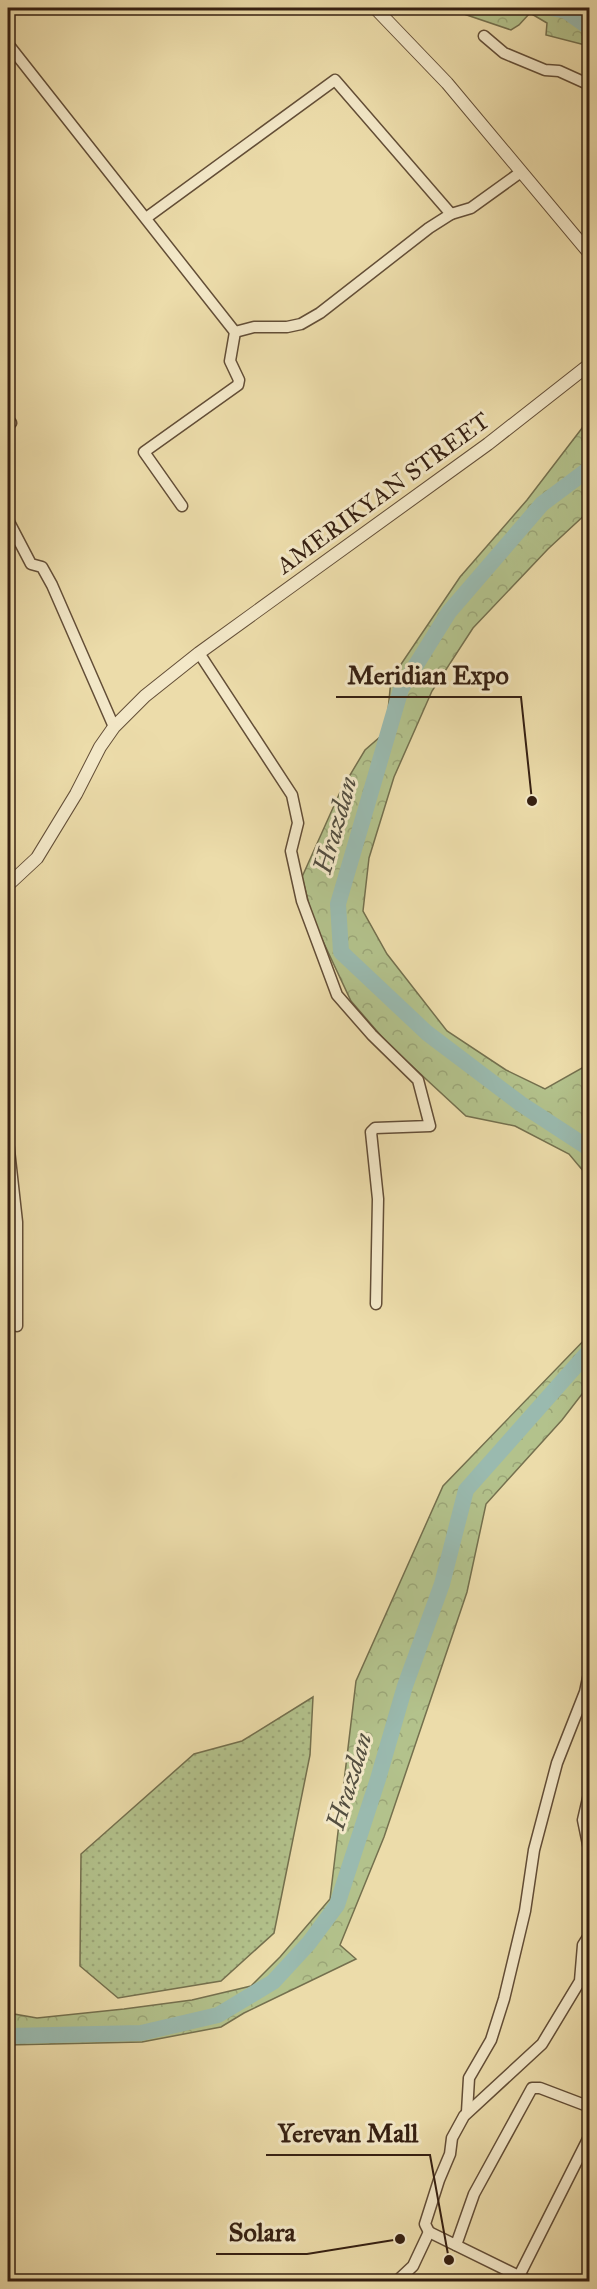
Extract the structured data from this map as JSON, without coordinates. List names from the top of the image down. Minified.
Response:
{"streets":{"street":["AMERIKYAN STREET"]},"water":["Hrazdan"],"places":["Meridian Expo","Solara","Yerevan Mall"]}
